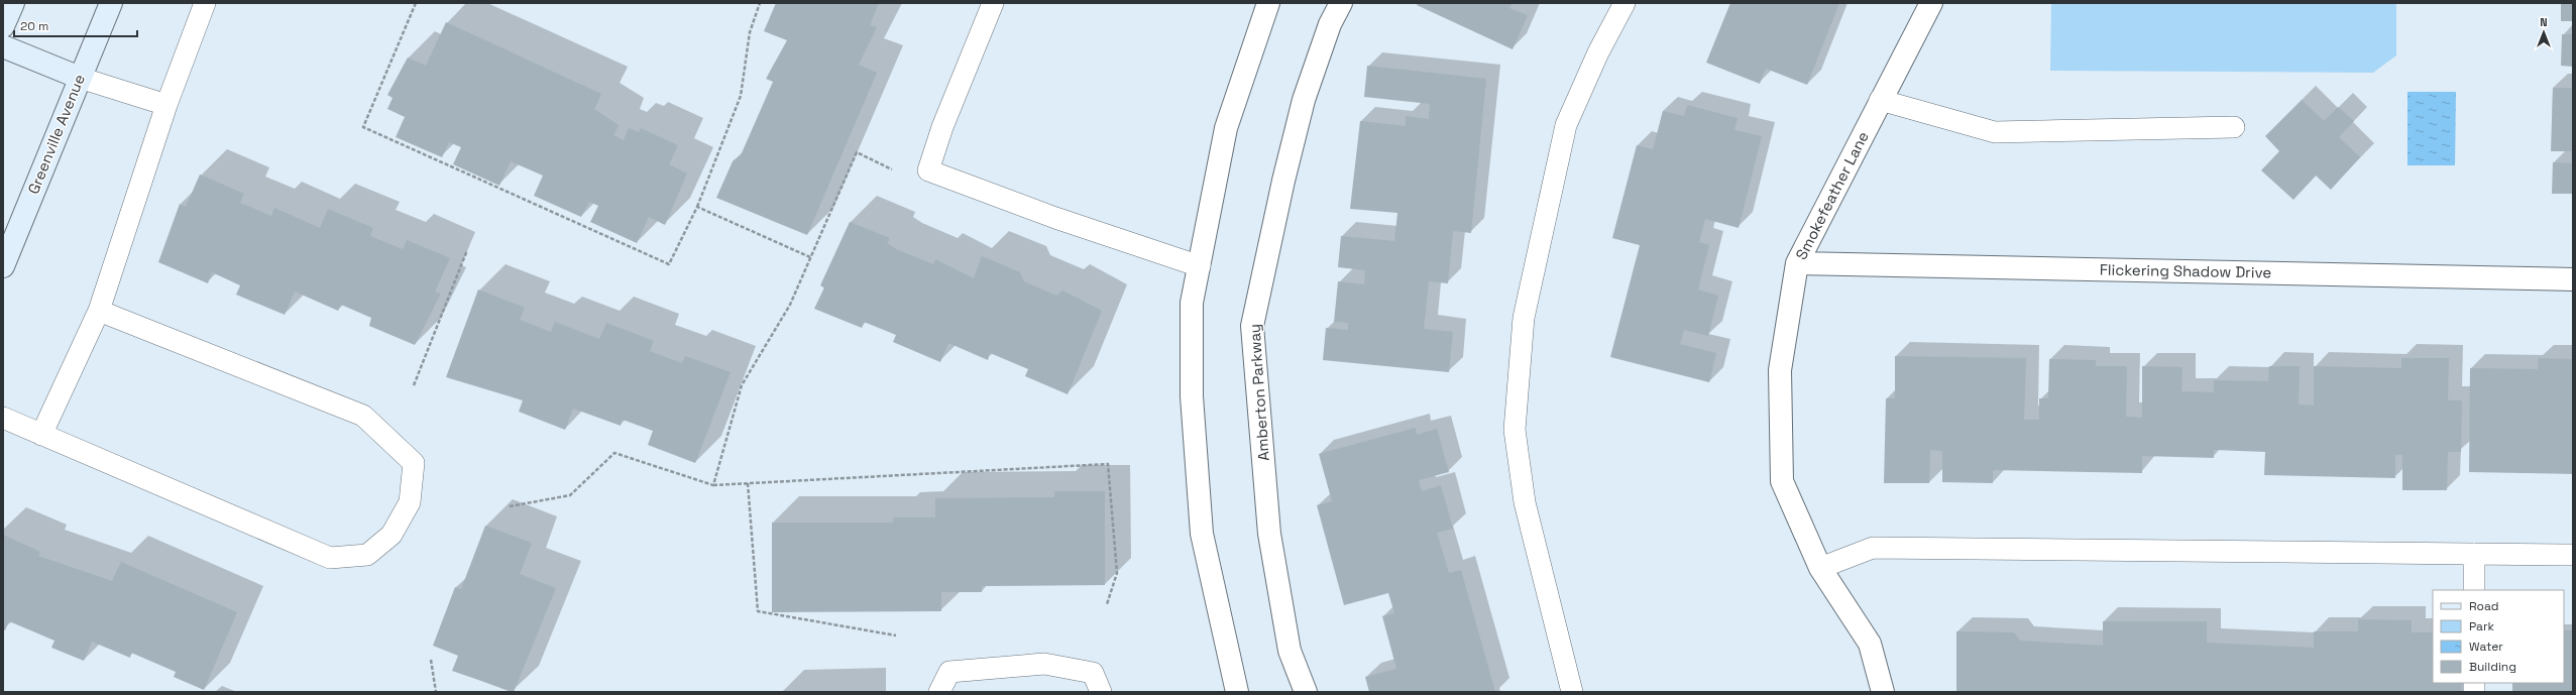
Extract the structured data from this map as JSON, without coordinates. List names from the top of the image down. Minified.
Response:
{"streets":{"main road":["Greenville Avenue"],"street":["Smokefeather Lane","Flickering Shadow Drive","Amberton Parkway"]},"crossings":[["Smokefeather Lane","Flickering Shadow Drive"]],"legend":["Road","Park","Water","Building"],"scale_bar":"20 m","north":"top"}
